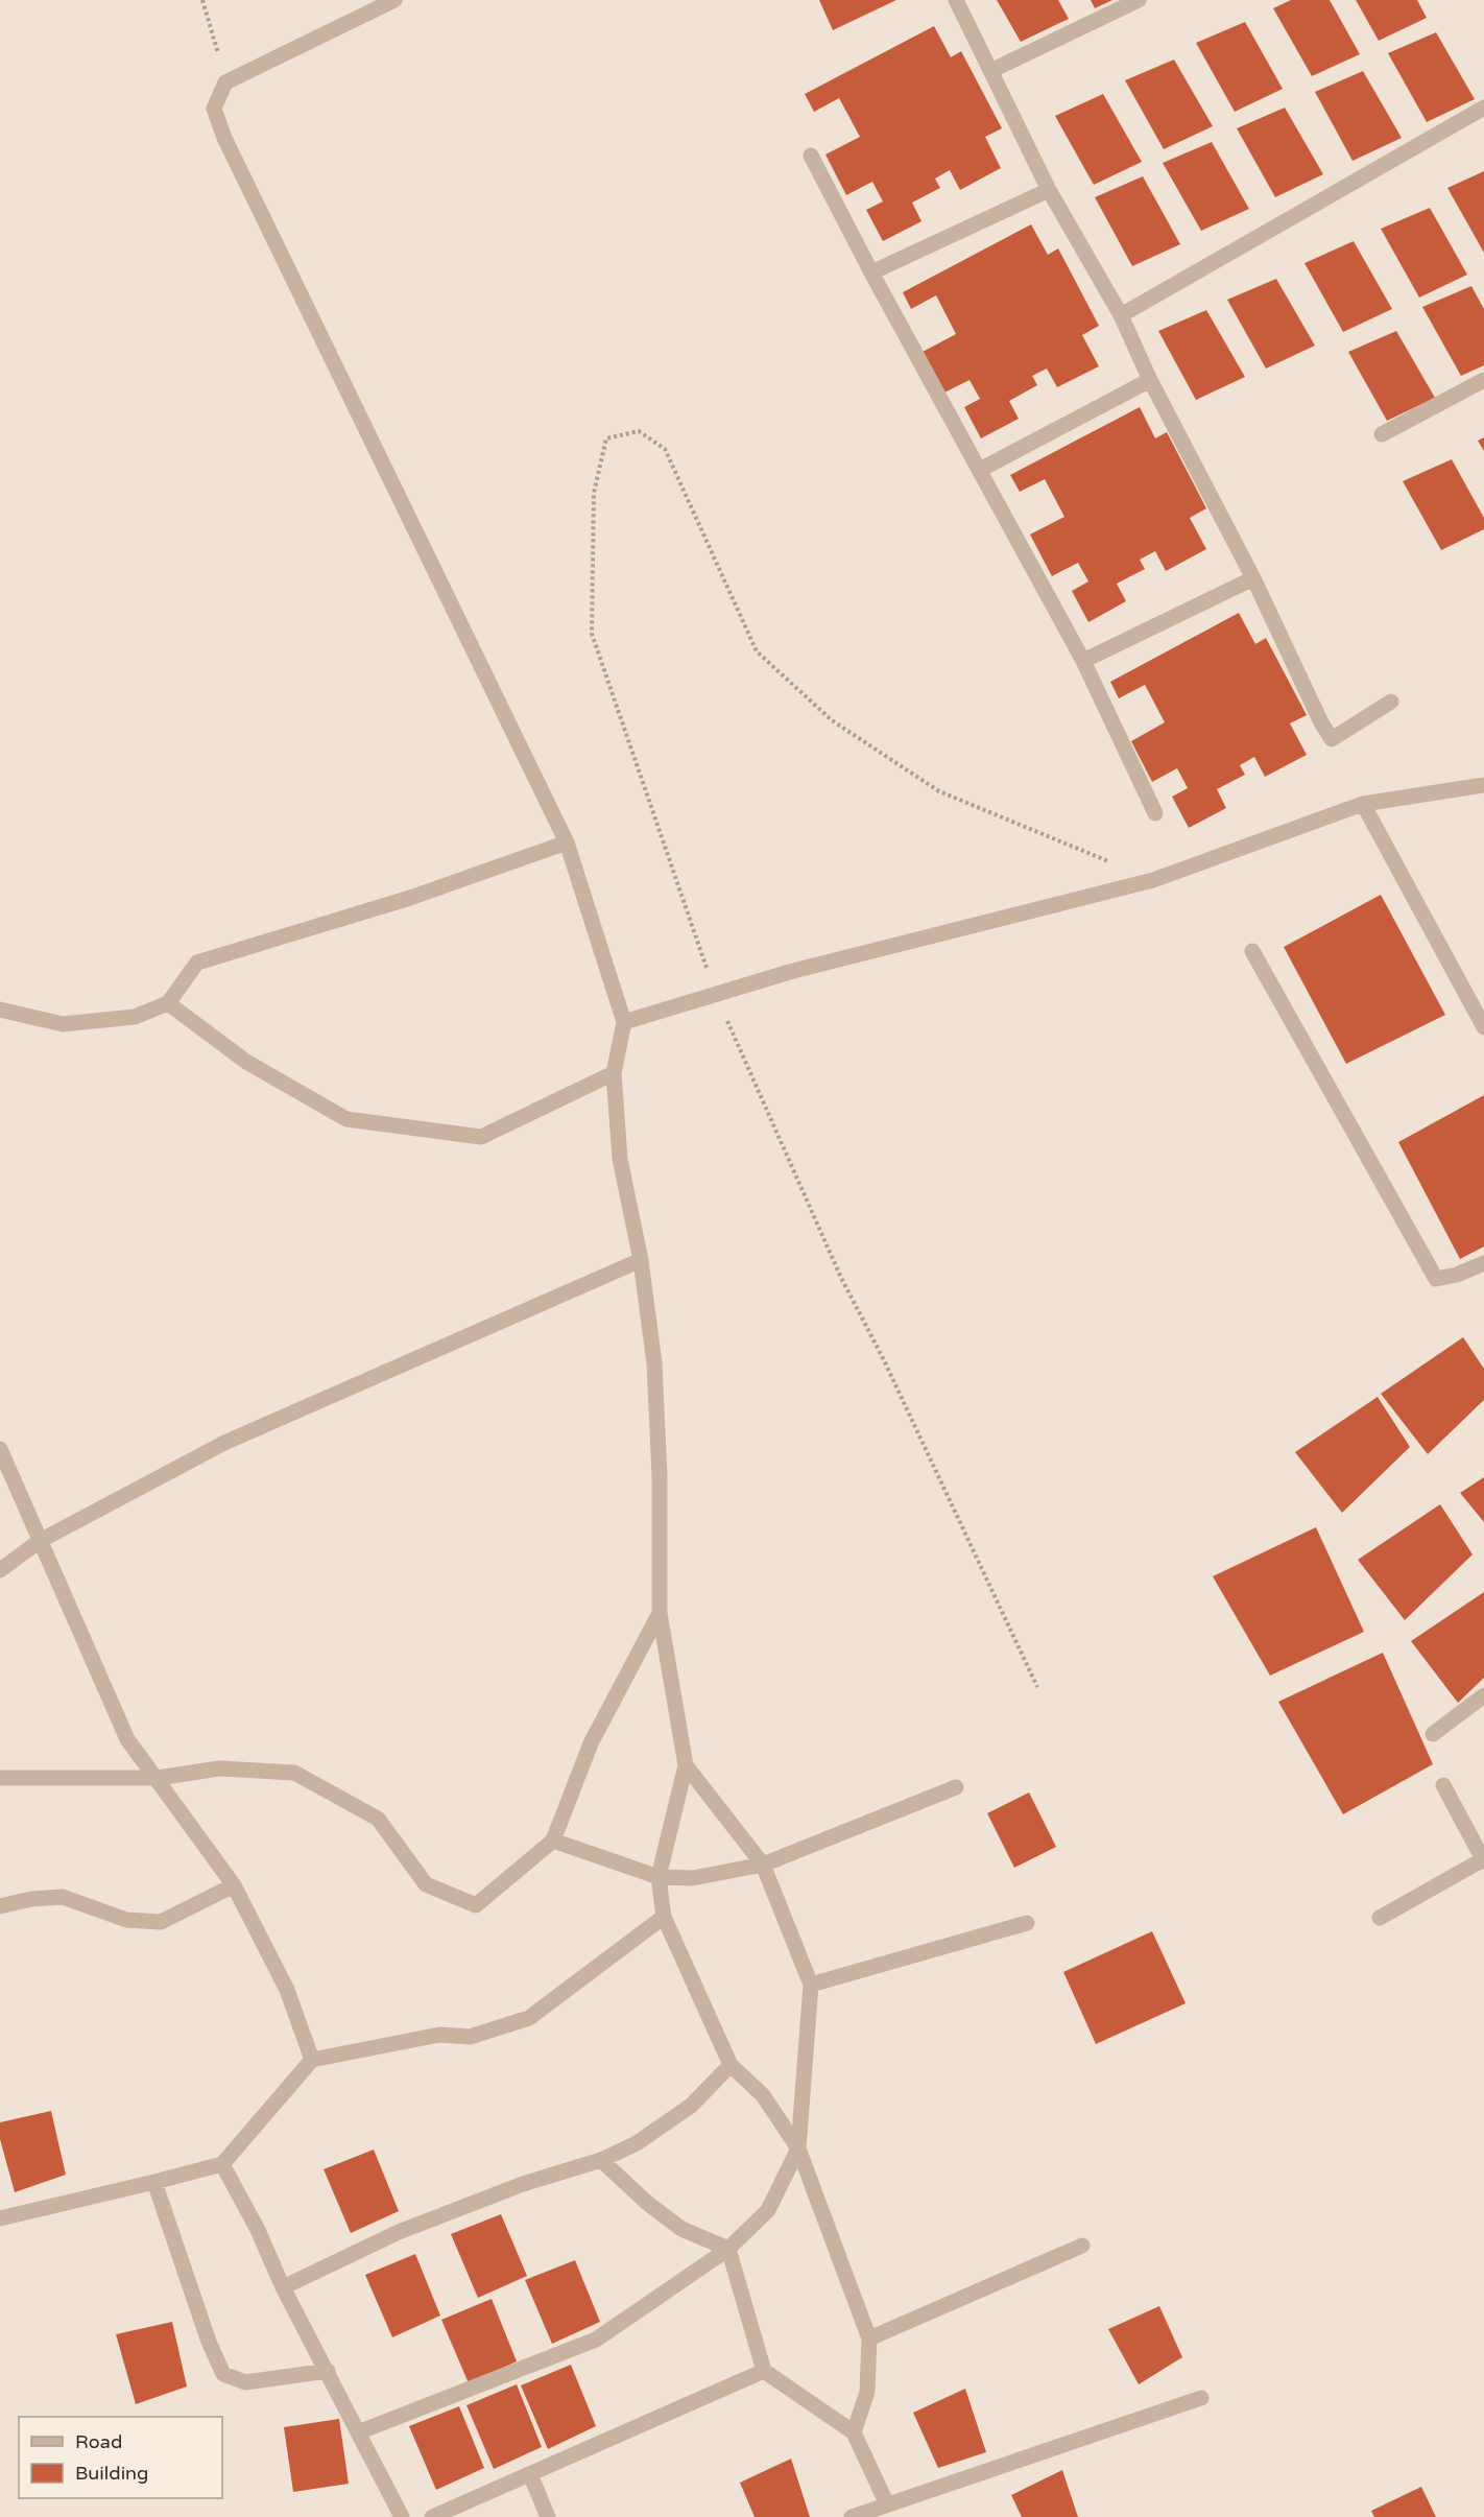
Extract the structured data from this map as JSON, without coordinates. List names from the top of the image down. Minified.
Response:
{"legend":["Road","Building"]}
